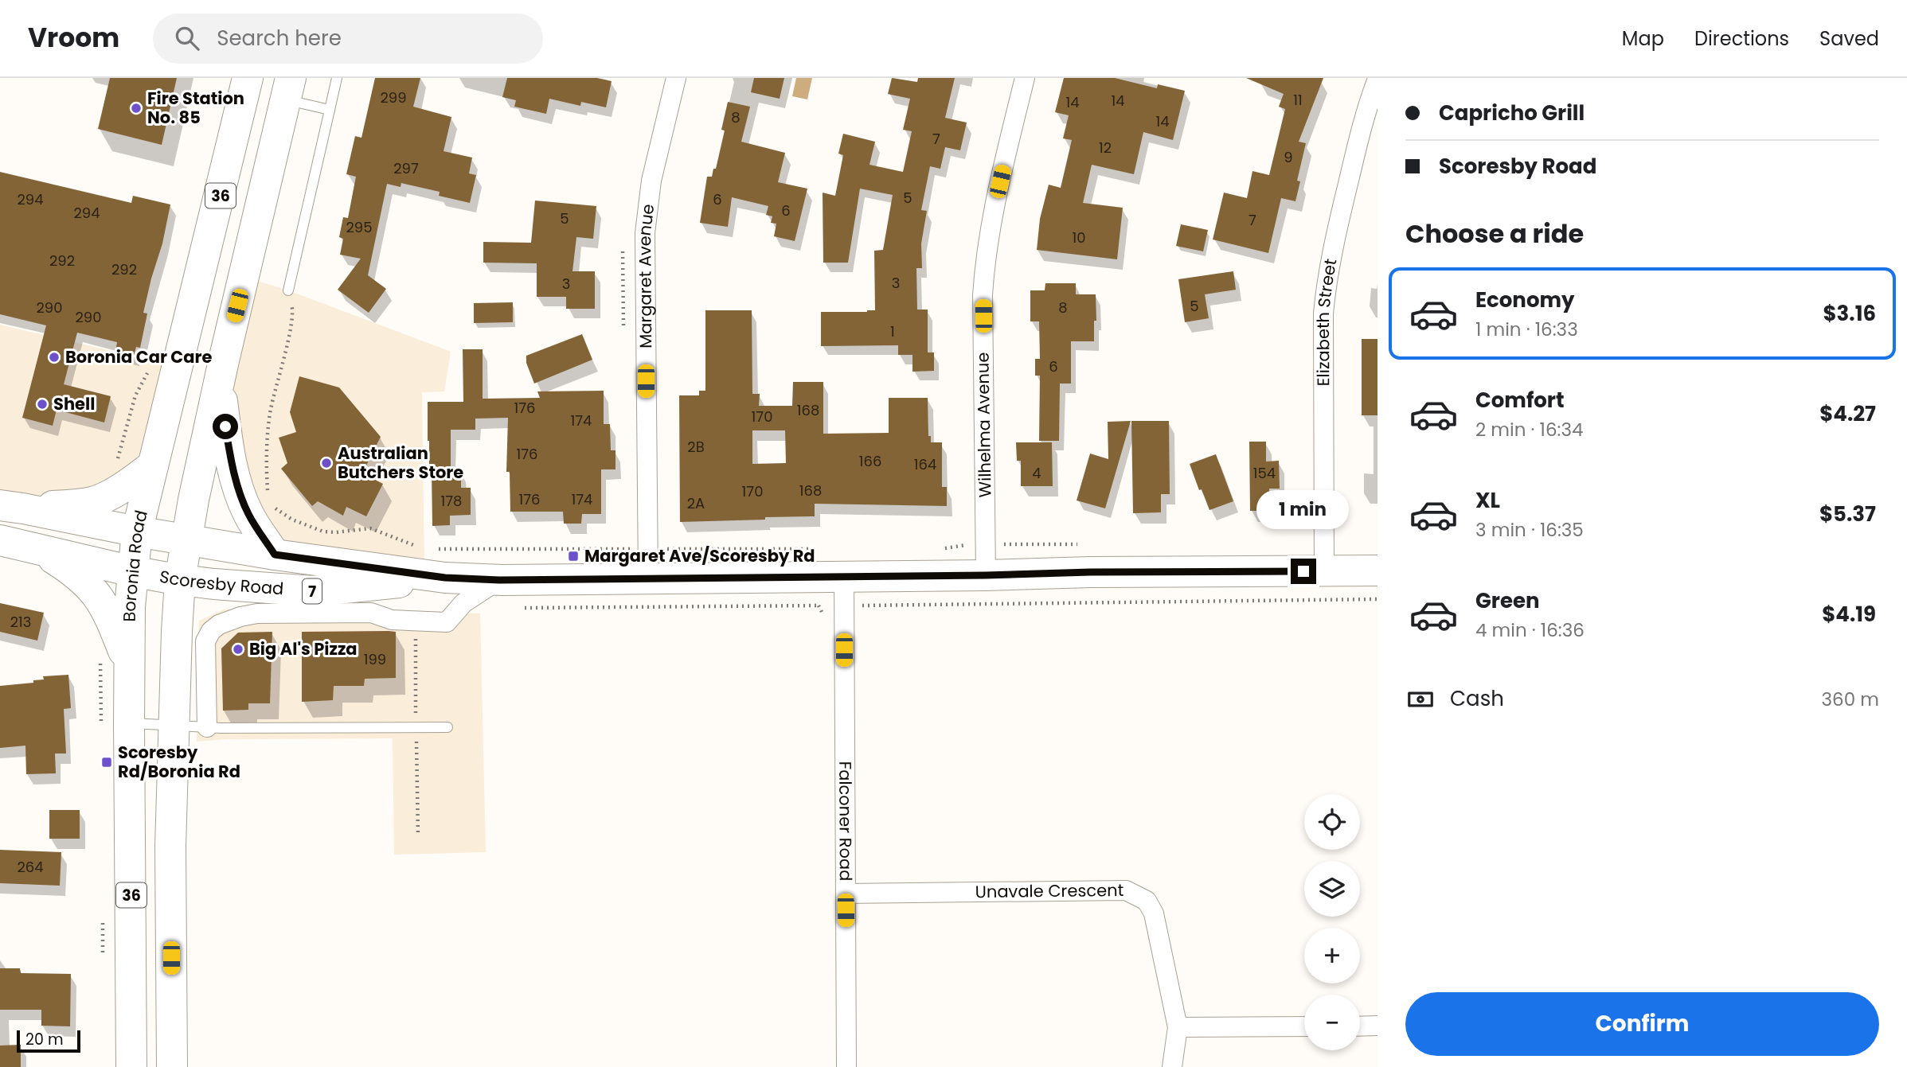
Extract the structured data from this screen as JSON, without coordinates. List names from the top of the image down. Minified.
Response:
{"streets":{"main road":["36","Boronia Road","Scoresby Road","7"],"street":["Margaret Avenue","Elizabeth Street","Wilhelma Avenue","Falconer Road","Unavale Crescent"]},"crossings":[["36","Scoresby Road"],["Margaret Avenue","Scoresby Road"],["Elizabeth Street","Scoresby Road"],["Wilhelma Avenue","Scoresby Road"],["Boronia Road","Scoresby Road"],["Scoresby Road","Falconer Road"],["Falconer Road","Unavale Crescent"]],"places":{"other":["Fire Station No. 85","Boronia Car Care","Shell","Australian Butchers Store","Big Al's Pizza"],"transit":["Margaret Ave/Scoresby Rd","Scoresby Rd/Boronia Rd"]},"house_numbers":["299","11","14","14","8","14","7","12","9","297","5","294","6","6","294","5","7","295","10","292","292","3","3","5","290","8","290","1","6","176","168","170","174","2B","176","166","164","4","154","168","170","176","174","178","2A","213","199","264"],"scale_bar":"20 m","page":{"header":"Vroom","search":"Search here","nav":["Map","Directions","Saved"],"banner":["Capricho Grill","Scoresby Road"],"heading":"Choose a ride","list":[{"name":"Economy","note":"1 min · 16:33","value":"$3.16"},{"name":"Comfort","note":"2 min · 16:34","value":"$4.27"},{"name":"XL","note":"3 min · 16:35","value":"$5.37"},{"name":"Green","note":"4 min · 16:36","value":"$4.19"}],"bubble":"1 min","pay":["Cash","360 m"],"map_buttons":["+","−"],"buttons":"Confirm","scale":"20 m"}}
